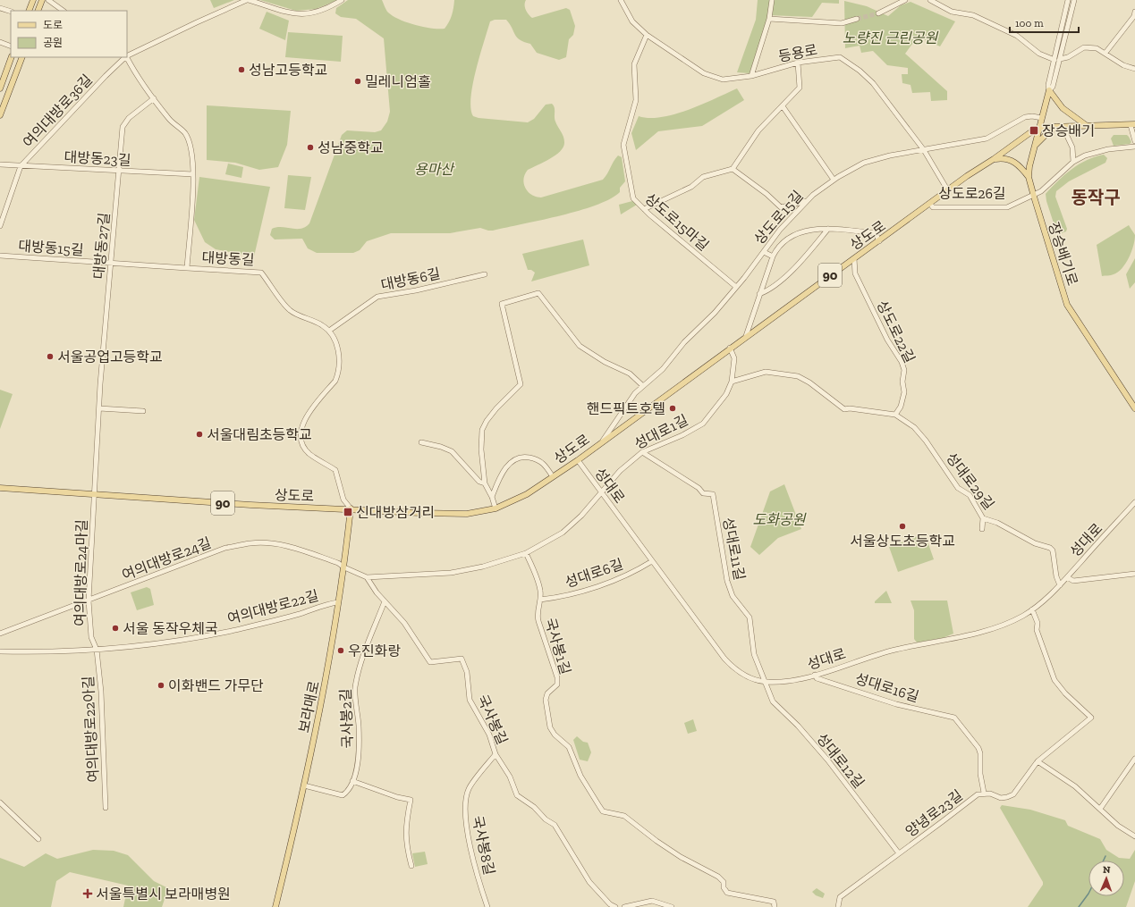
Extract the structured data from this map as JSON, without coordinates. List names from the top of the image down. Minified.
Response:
{"streets":{"main road":["상도로","장승배기로","90","보라매로"],"street":["등용로","여의대방로36길","대방동23길","상도로26길","상도로15길","상도로15마길","대방동27길","대방동15길","대방동길","대방동6길","상도로22길","성대로1길","성대로29길","성대로","성대로11길","여의대방로24길","여의대방로24마길","성대로6길","여의대방로22길","국사봉1길","성대로16길","국사봉2길","국사봉길","여의대방로22아길","성대로12길","양녕로23길","국사봉8길"]},"crossings":[["등용로","상도로15길"],["등용로","상도로15마길"],["등용로","상도로"],["여의대방로36길","대방동23길"],["대방동23길","대방동27길"],["대방동23길","대방동길"],["상도로26길","상도로"],["상도로26길","장승배기로"],["상도로15길","상도로15마길"],["상도로15길","상도로"],["상도로15길","장승배기로"],["상도로","대방동27길"],["상도로","장승배기로"],["상도로","상도로22길"],["상도로","성대로1길"],["상도로","성대로"],["상도로","여의대방로24마길"],["상도로","보라매로"],["대방동27길","대방동15길"],["대방동27길","대방동길"],["대방동27길","여의대방로24마길"],["대방동15길","대방동길"],["대방동길","대방동6길"],["상도로22길","성대로29길"],["성대로1길","성대로29길"],["성대로1길","성대로"],["성대로1길","성대로11길"],["성대로1길","국사봉1길"],["성대로29길","성대로"],["성대로","성대로11길"],["성대로","성대로6길"],["성대로","성대로16길"],["성대로","성대로12길"],["성대로","양녕로23길"],["성대로11길","성대로12길"],["여의대방로24길","여의대방로24마길"],["여의대방로24길","보라매로"],["여의대방로24마길","여의대방로22길"],["여의대방로24마길","여의대방로22아길"],["성대로6길","국사봉1길"],["여의대방로22길","보라매로"],["여의대방로22길","여의대방로22아길"],["성대로16길","양녕로23길"],["보라매로","국사봉2길"],["국사봉2길","국사봉길"],["국사봉길","국사봉8길"],["성대로12길","양녕로23길"]],"districts":["동작구"],"parks":["노량진 근린공원","용마산","도화공원"],"places":{"other":["성남고등학교","밀레니엄홀","성남중학교","서울공업고등학교","핸드픽트호텔","서울대림초등학교","서울상도초등학교","서울 동작우체국","우진화랑","이화밴드 가무단"],"transit":["장승배기","신대방삼거리"],"health":["서울특별시 보라매병원"]},"legend":["도로","공원"],"scale_bar":"100 m","north":"top"}
